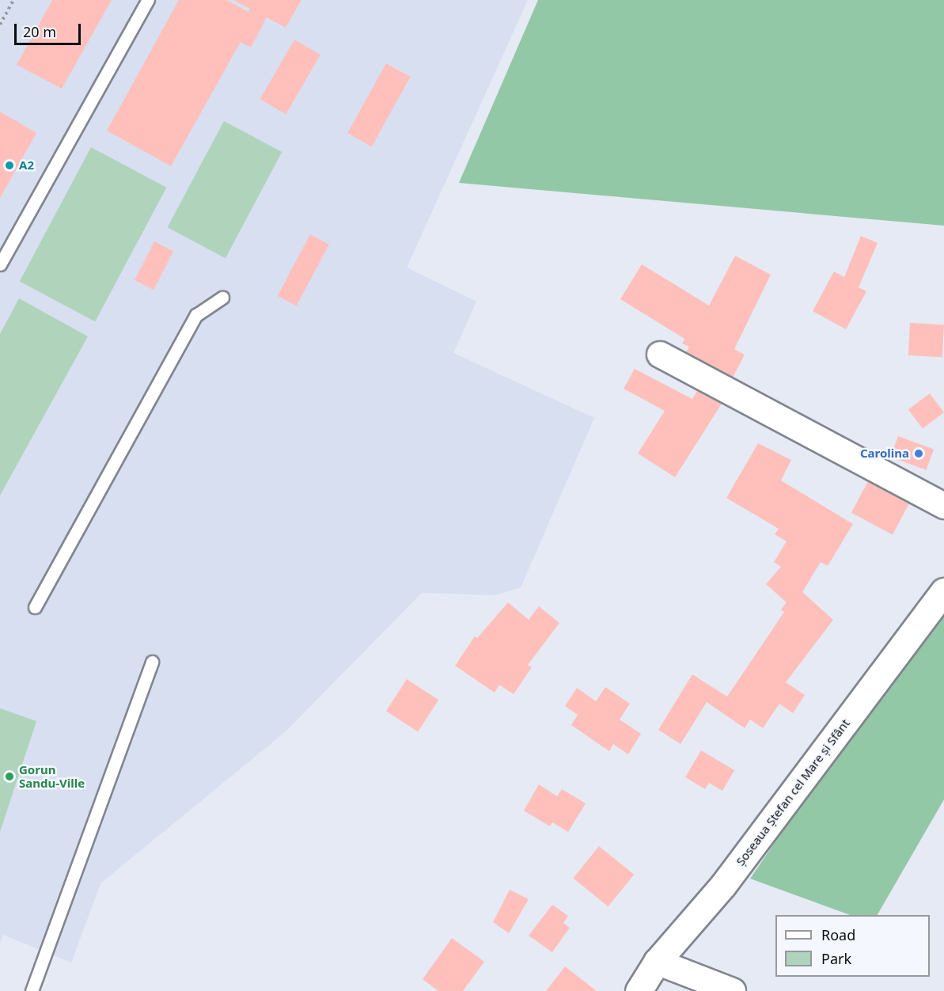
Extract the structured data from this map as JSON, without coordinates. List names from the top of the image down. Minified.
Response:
{"streets":{"street":["Șoseaua Ștefan cel Mare și Sfânt"]},"places":["A2","Carolina","Gorun Sandu-Ville"],"legend":["Road","Park"],"scale_bar":"20 m"}
